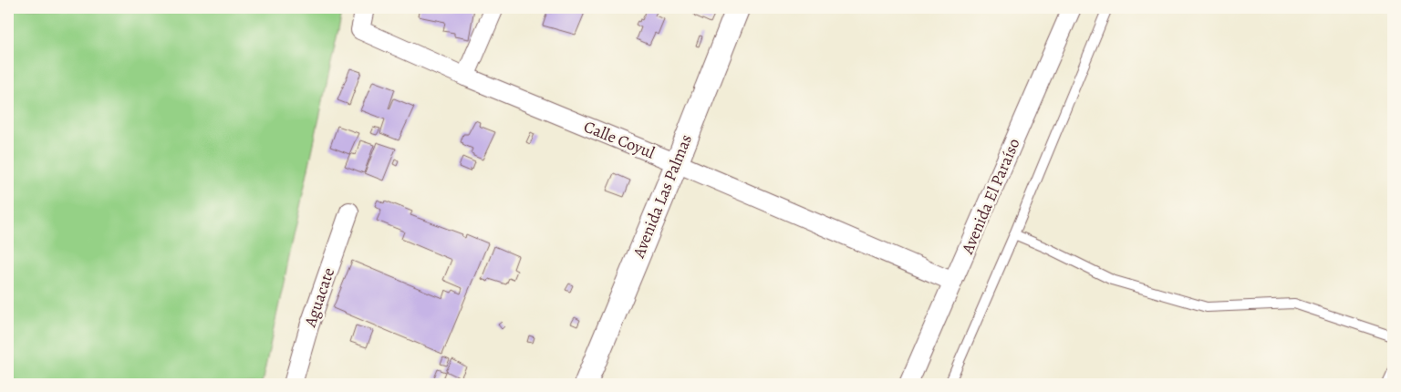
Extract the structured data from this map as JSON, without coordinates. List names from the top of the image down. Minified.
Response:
{"streets":{"street":["Calle Coyul","Avenida Las Palmas","Avenida El Paraíso","Aguacate"]},"crossings":[["Calle Coyul","Avenida Las Palmas"],["Calle Coyul","Avenida El Paraíso"]]}
